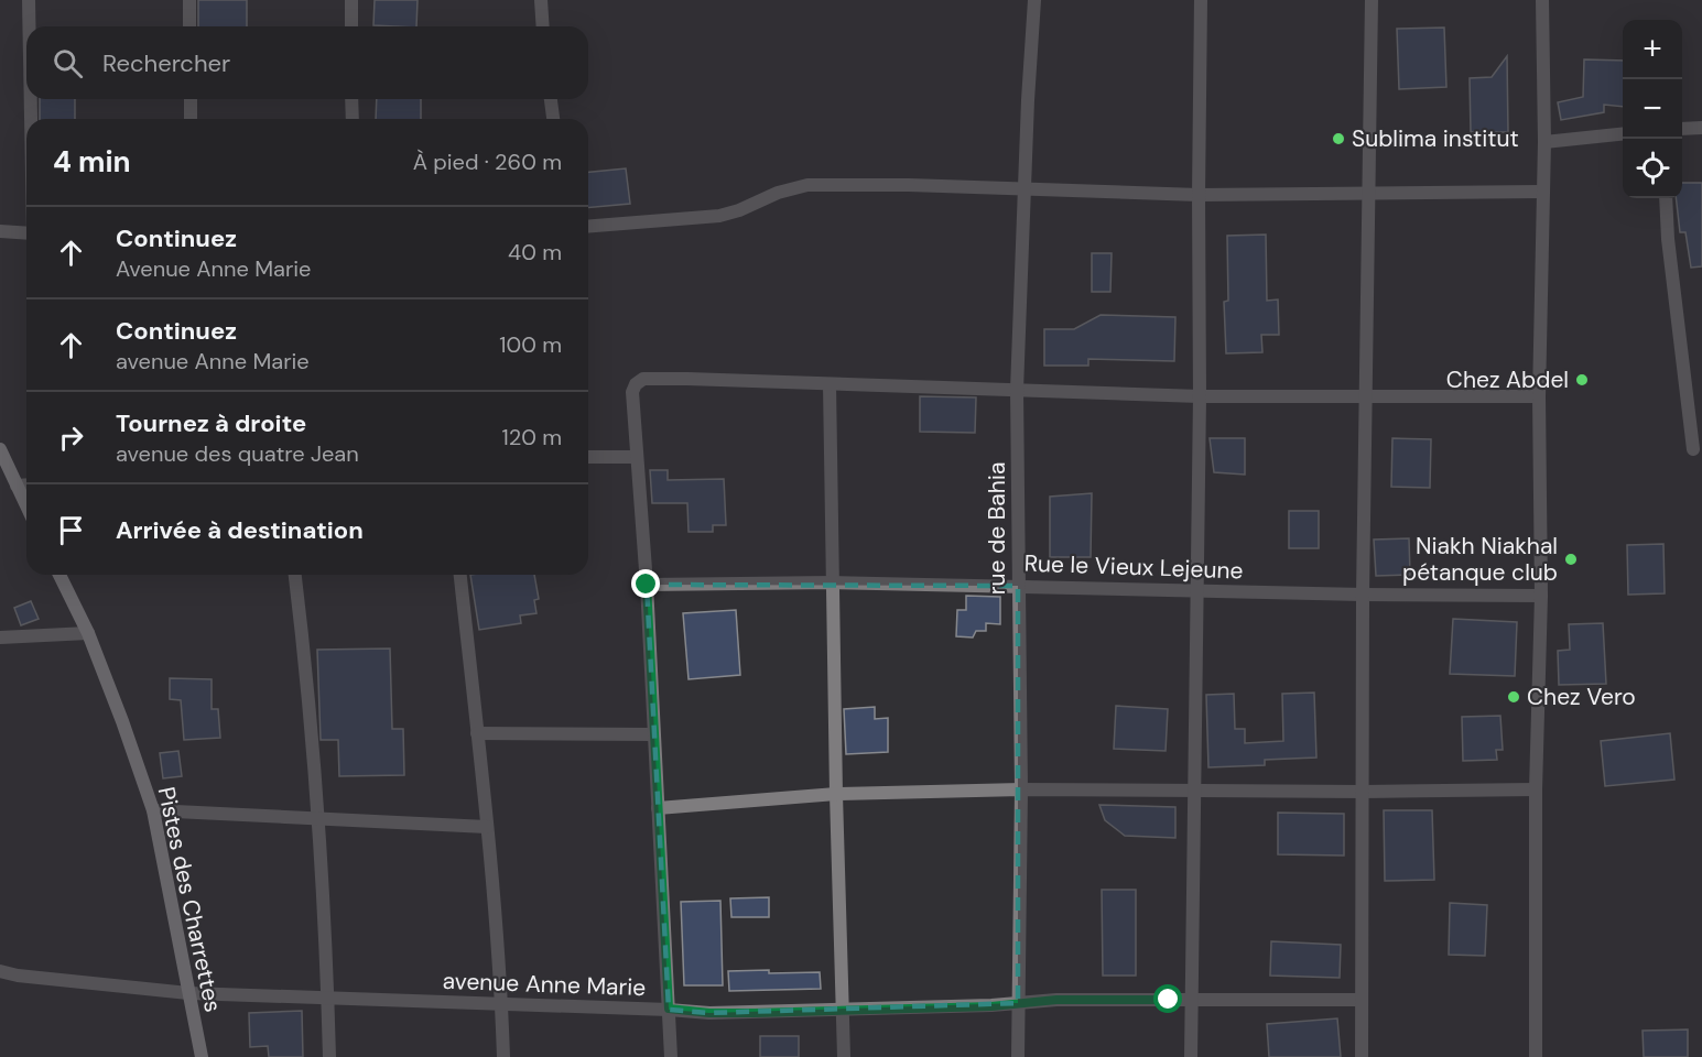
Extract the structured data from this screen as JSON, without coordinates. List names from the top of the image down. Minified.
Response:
{"streets":{"main road":["Pistes des Charrettes"],"street":["rue de Bahia","Rue le Vieux Lejeune","avenue Anne Marie"]},"crossings":[["rue de Bahia","Rue le Vieux Lejeune"],["rue de Bahia","avenue Anne Marie"],["Pistes des Charrettes","avenue Anne Marie"]],"places":["Sublima institut","Chez Abdel","Niakh Niakhal pétanque club","Chez Vero"],"page":{"map_buttons":["+","−"],"search":"Rechercher","heading":["4 min","À pied · 260 m"],"list":[["Continuez","Avenue Anne Marie","40 m"],["Continuez","avenue Anne Marie","100 m"],["Tournez à droite","avenue des quatre Jean","120 m"],"Arrivée à destination"]}}
